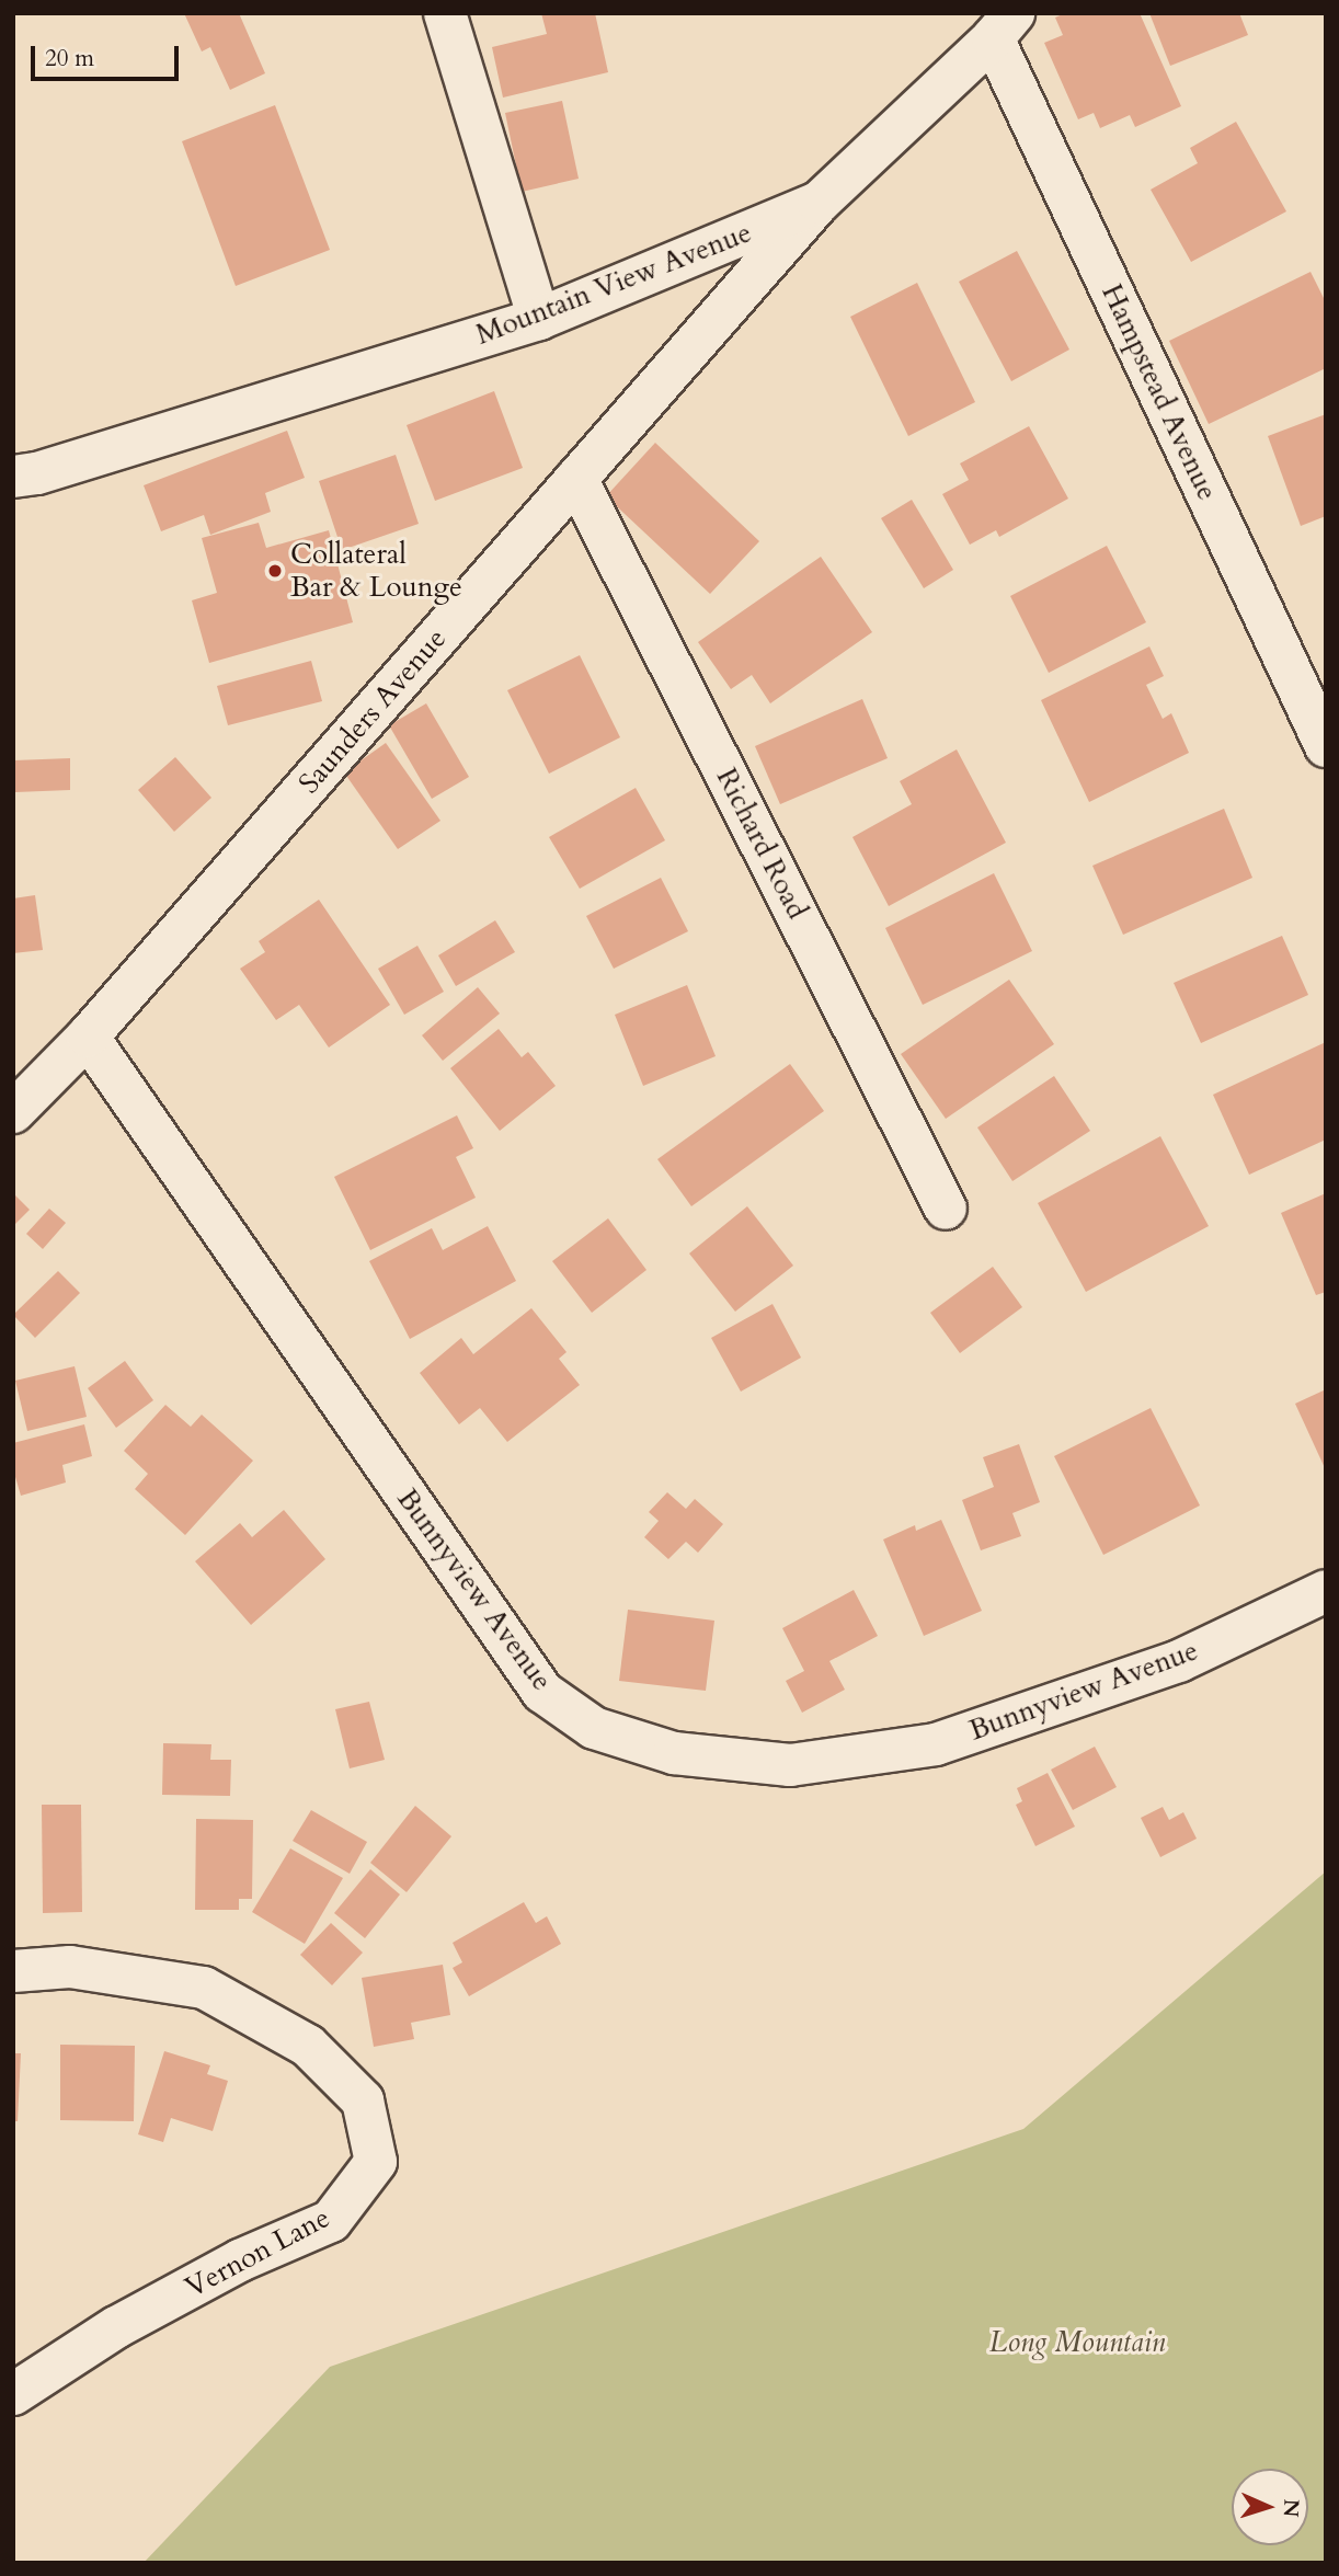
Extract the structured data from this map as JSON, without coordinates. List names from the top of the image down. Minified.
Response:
{"streets":{"street":["Mountain View Avenue","Hampstead Avenue","Saunders Avenue","Richard Road","Bunnyview Avenue","Vernon Lane"]},"crossings":[["Mountain View Avenue","Hampstead Avenue"],["Mountain View Avenue","Saunders Avenue"],["Saunders Avenue","Richard Road"],["Saunders Avenue","Bunnyview Avenue"]],"parks":["Long Mountain"],"places":["Collateral Bar & Lounge"],"scale_bar":"20 m","north":"right"}
